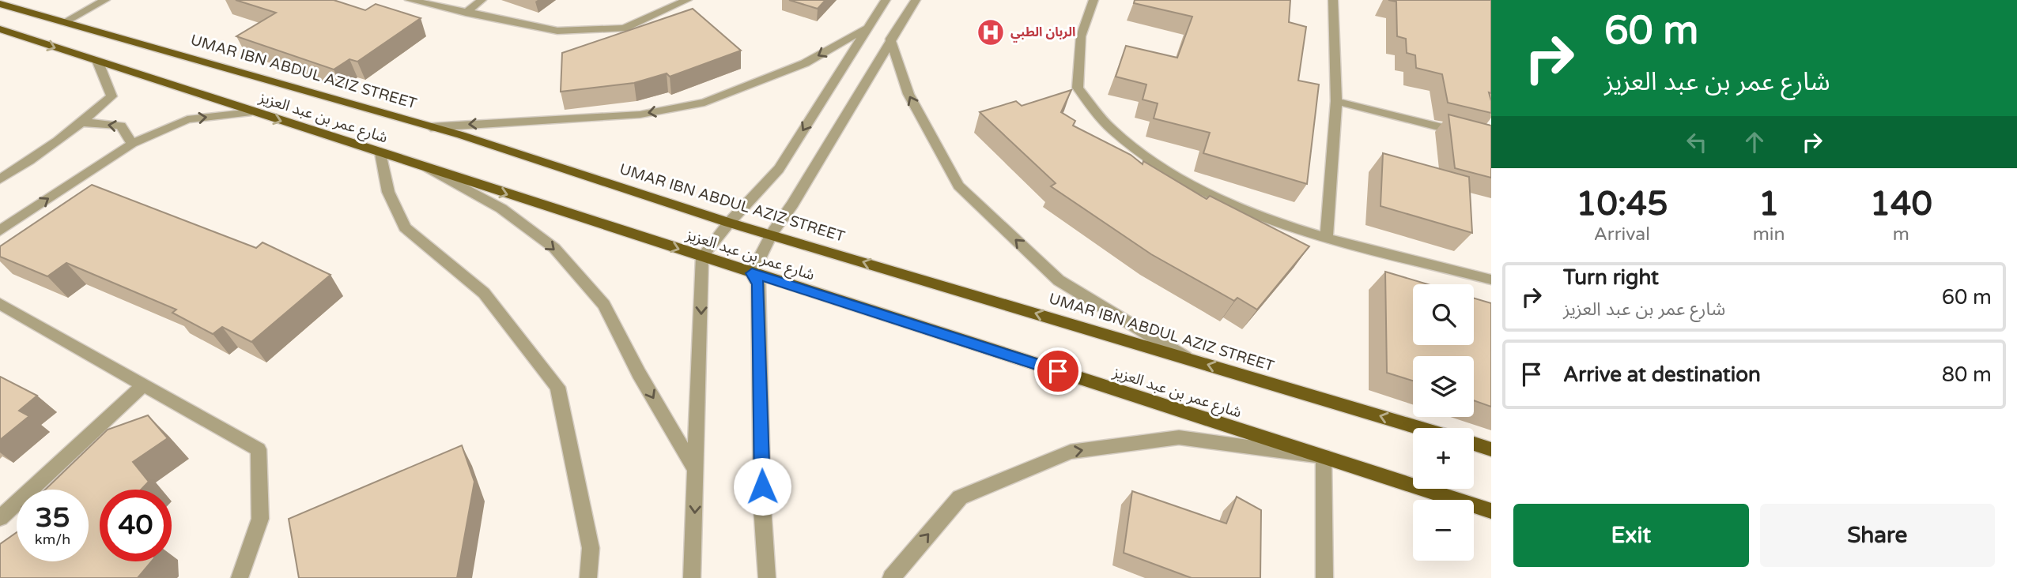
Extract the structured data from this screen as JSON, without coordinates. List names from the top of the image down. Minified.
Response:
{"streets":{"main road":["UMAR IBN ABDUL AZIZ STREET","شارع عمر بن عبد العزيز"]},"one_way":["UMAR IBN ABDUL AZIZ STREET"],"places":{"hospital":["الربان الطبي"]},"page":{"turn":["60 m","شارع عمر بن عبد العزيز"],"eta":["10:45","Arrival","1","min","140","m"],"list":[{"name":"Turn right","note":"شارع عمر بن عبد العزيز","value":"60 m"},{"name":"Arrive at destination","value":"80 m"}],"map_buttons":["+","−"],"speed":"35 km/h","limit":"40","buttons":["Exit","Share"]}}
